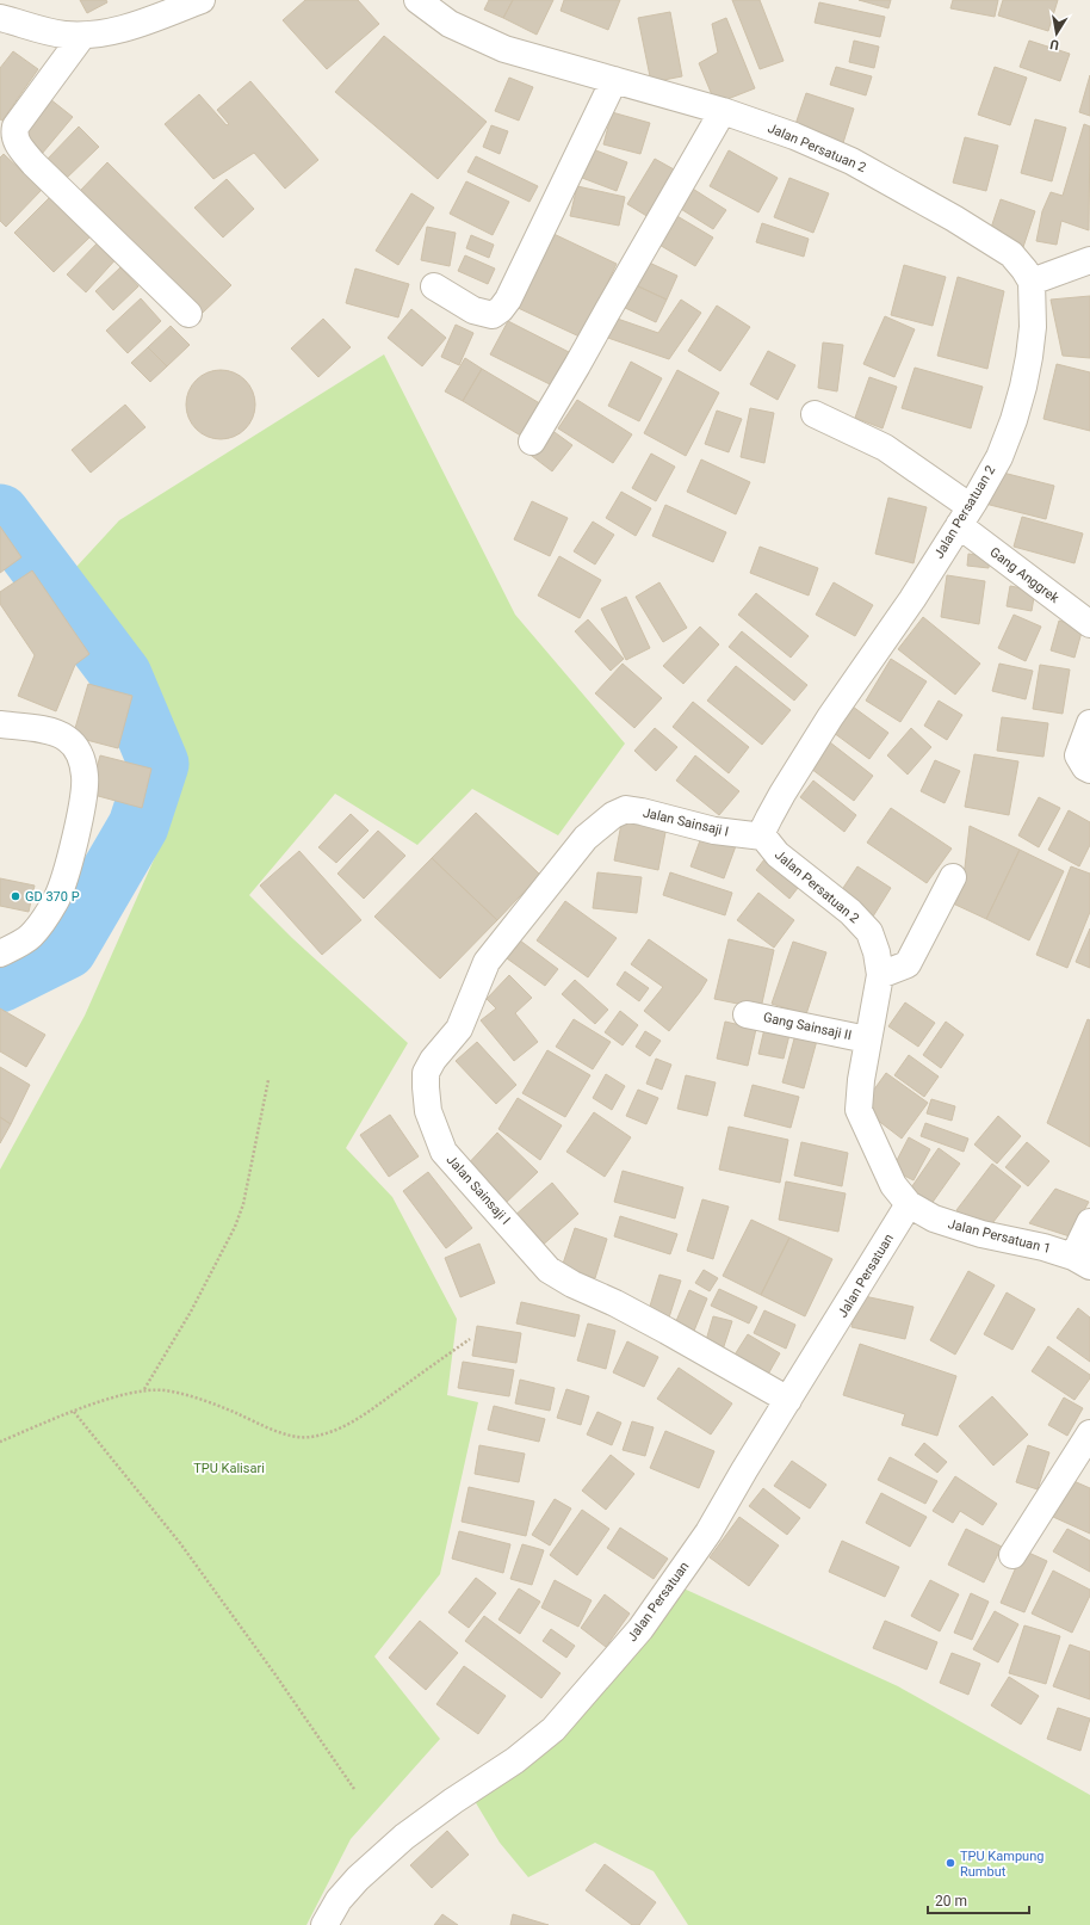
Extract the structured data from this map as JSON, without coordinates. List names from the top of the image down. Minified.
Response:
{"streets":{"street":["Jalan Persatuan 2","Gang Anggrek","Jalan Sainsaji I","Gang Sainsaji II","Jalan Persatuan 1","Jalan Persatuan"]},"crossings":[["Jalan Persatuan 2","Gang Anggrek"],["Jalan Persatuan 2","Jalan Sainsaji I"],["Jalan Persatuan 2","Gang Sainsaji II"],["Jalan Persatuan 2","Jalan Persatuan 1"],["Jalan Persatuan 2","Jalan Persatuan"],["Jalan Sainsaji I","Jalan Persatuan"],["Jalan Persatuan 1","Jalan Persatuan"]],"parks":["TPU Kalisari"],"places":["GD 370 P","TPU Kampung Rumbut"],"scale_bar":"20 m","north":"bottom"}
